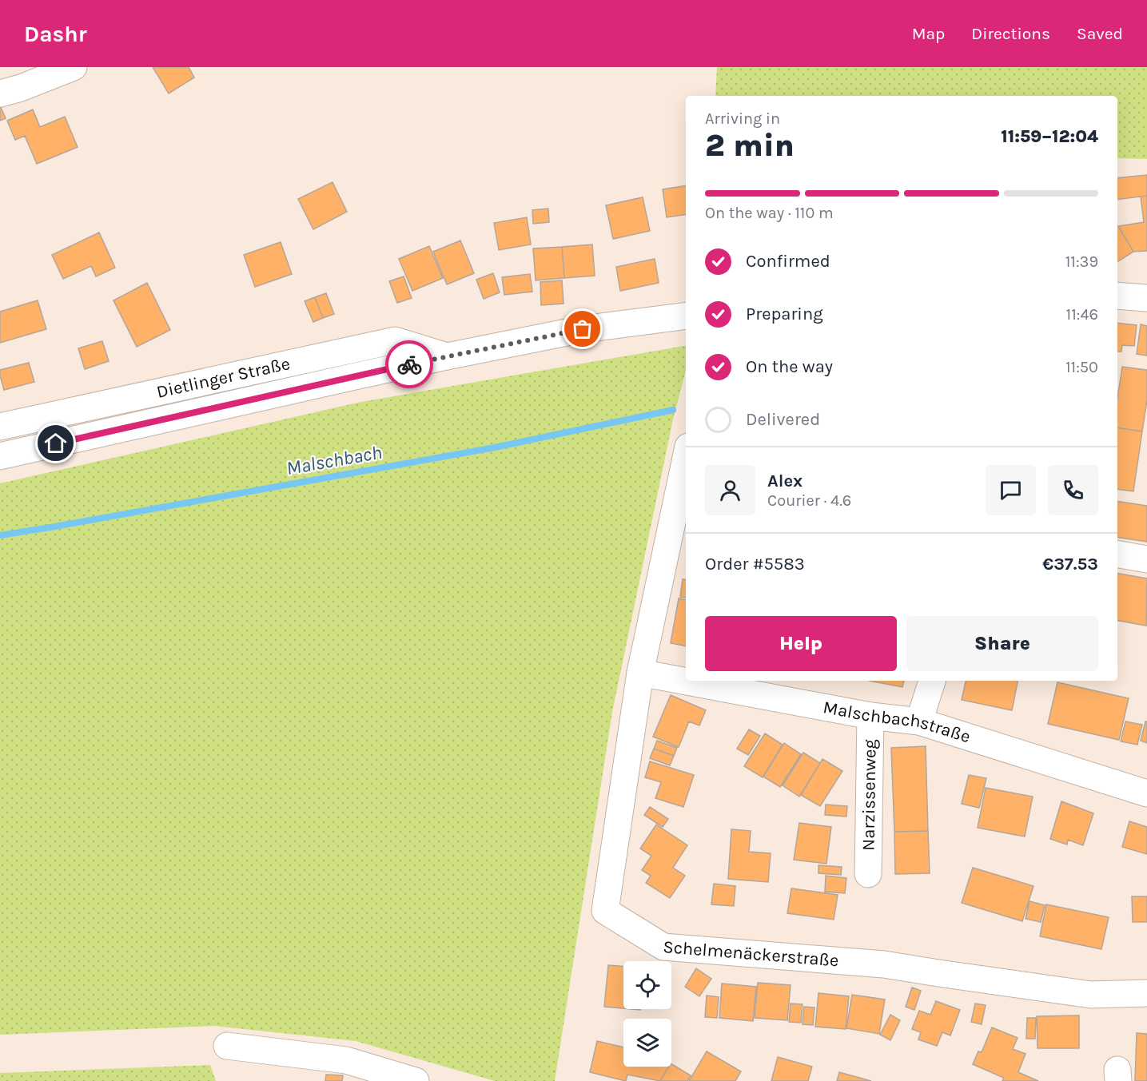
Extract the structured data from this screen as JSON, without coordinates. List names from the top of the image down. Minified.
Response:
{"streets":{"street":["Dietlinger Straße","Malschbachstraße","Narzissenweg","Schelmenäckerstraße"]},"crossings":[["Malschbachstraße","Narzissenweg"],["Malschbachstraße","Schelmenäckerstraße"]],"water":["Malschbach"],"page":{"header":"Dashr","nav":["Map","Directions","Saved"],"heading":["2 min","Arriving in","11:59–12:04"],"panel":["Alex","Courier · 4.6","Order #5583","€37.53"],"bar":"On the way · 110 m","list":[["Confirmed","11:39"],["Preparing","11:46"],["On the way","11:50"],"Delivered"],"buttons":["Help","Share"]}}
